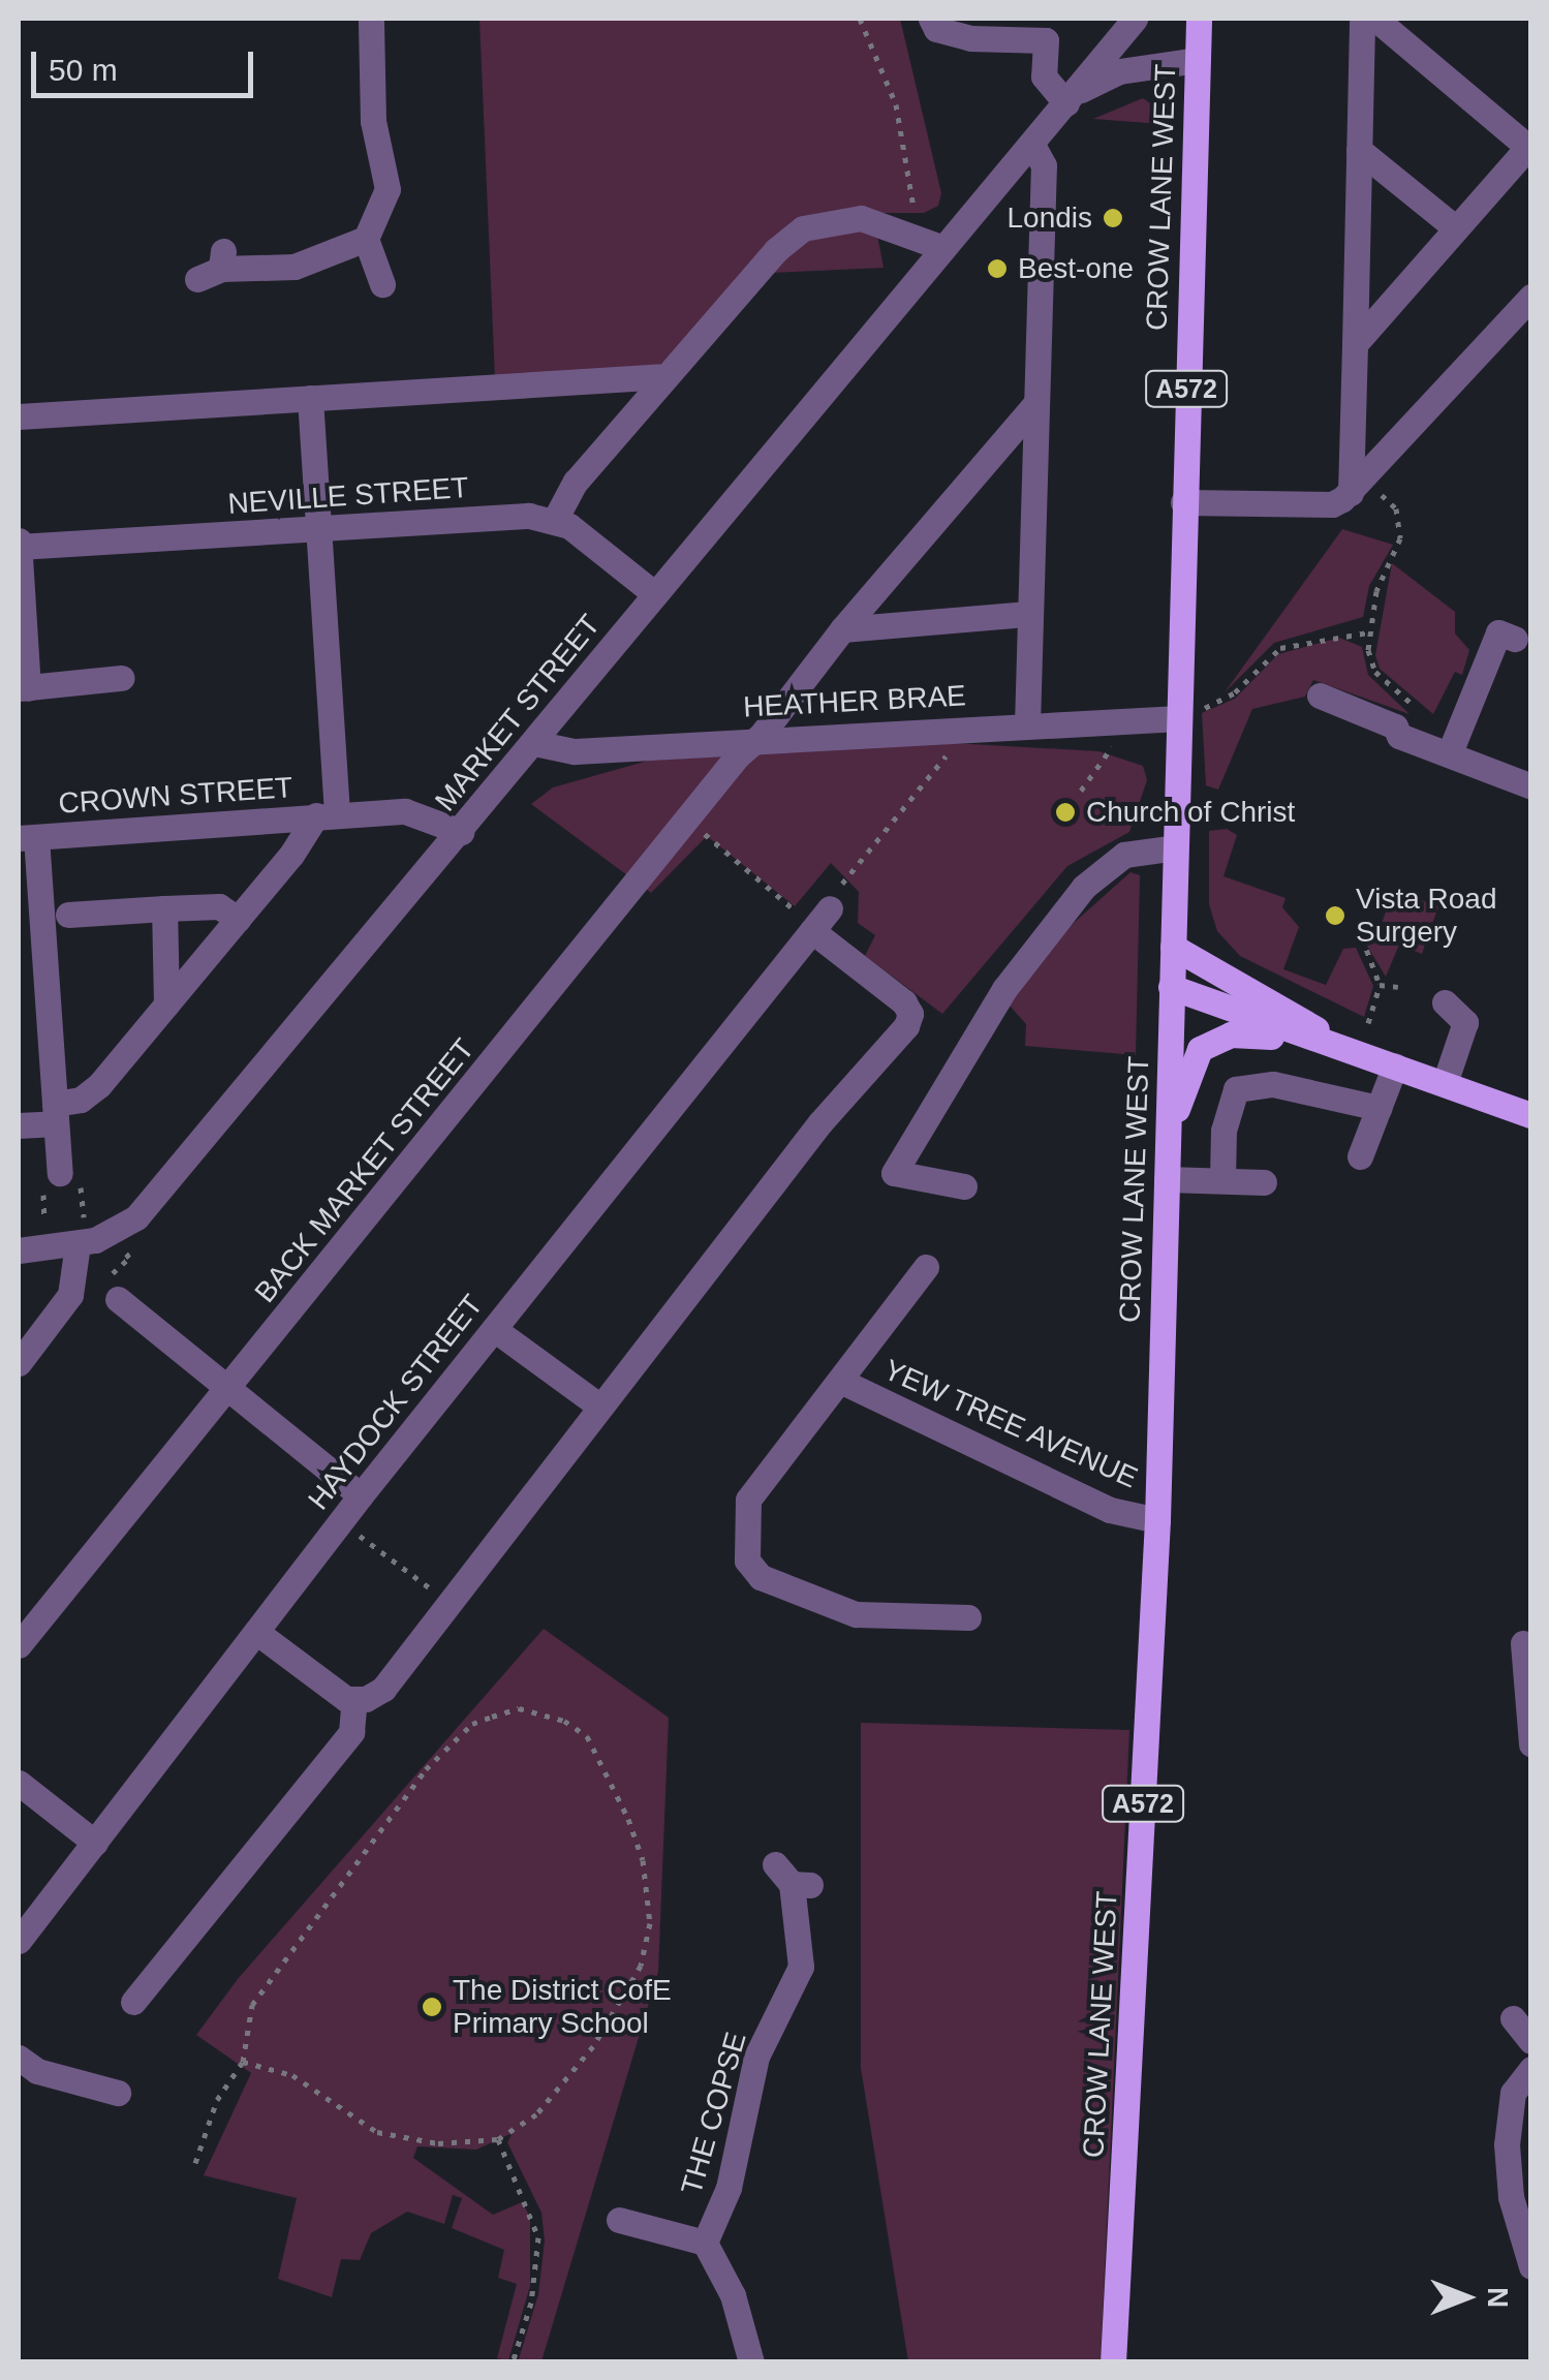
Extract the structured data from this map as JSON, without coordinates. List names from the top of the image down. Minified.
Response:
{"streets":{"main road":["CROW LANE WEST","A572"],"street":["NEVILLE STREET","HEATHER BRAE","MARKET STREET","CROWN STREET","BACK MARKET STREET","HAYDOCK STREET","YEW TREE AVENUE","THE COPSE"]},"crossings":[["CROW LANE WEST","HEATHER BRAE"],["CROW LANE WEST","MARKET STREET"],["CROW LANE WEST","YEW TREE AVENUE"],["HEATHER BRAE","MARKET STREET"],["HEATHER BRAE","BACK MARKET STREET"],["MARKET STREET","CROWN STREET"]],"places":["Londis","Best-one","Church of Christ","Vista Road Surgery","The District CofE Primary School"],"scale_bar":"50 m","north":"right"}
